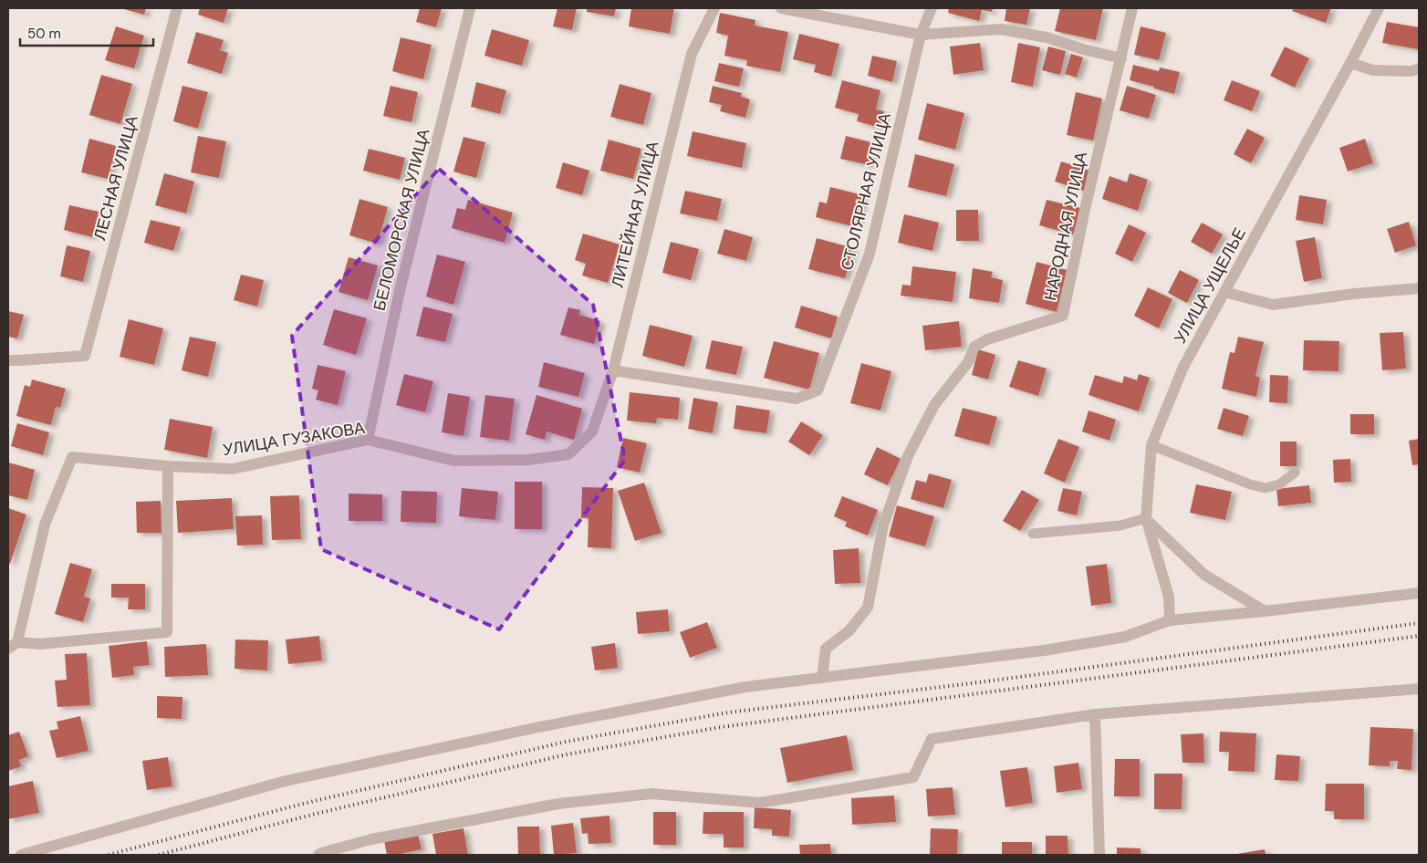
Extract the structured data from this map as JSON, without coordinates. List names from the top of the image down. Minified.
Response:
{"streets":{"street":["ЛЕСНАЯ УЛИЦА","СТОЛЯРНАЯ УЛИЦА","ЛИТЕЙНАЯ УЛИЦА","БЕЛОМОРСКАЯ УЛИЦА","НАРОДНАЯ УЛИЦА","УЛИЦА УЩЕЛЬЕ","УЛИЦА ГУЗАКОВА"]},"crossings":[["СТОЛЯРНАЯ УЛИЦА","ЛИТЕЙНАЯ УЛИЦА"],["ЛИТЕЙНАЯ УЛИЦА","УЛИЦА ГУЗАКОВА"],["БЕЛОМОРСКАЯ УЛИЦА","УЛИЦА ГУЗАКОВА"]],"scale_bar":"50 m"}
